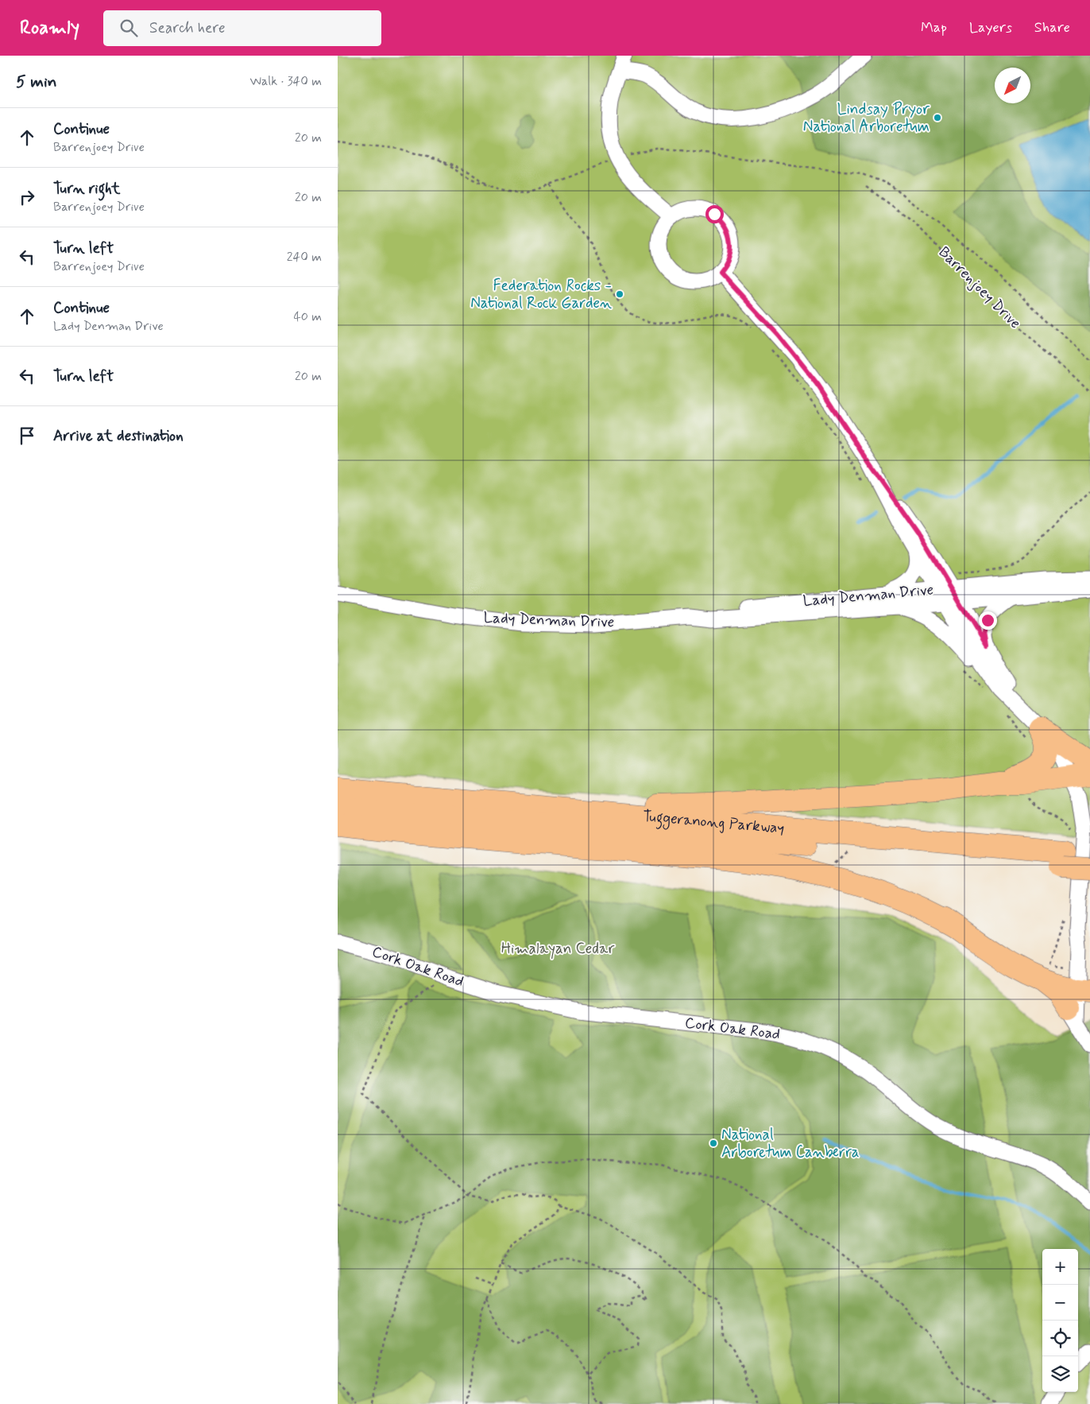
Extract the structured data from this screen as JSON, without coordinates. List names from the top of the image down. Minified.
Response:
{"streets":{"highway":["Tuggeranong Parkway"],"street":["Lady Denman Drive","Cork Oak Road"],"path":["Barrenjoey Drive"]},"parks":["Himalayan Cedar"],"places":["Lindsay Pryor National Arboretum","Federation Rocks - National Rock Garden","National Arboretum Canberra"],"north":"bottom left","page":{"header":"Roamly","search":"Search here","nav":["Map","Layers","Share"],"heading":["5 min","Walk · 340 m"],"list":[["Continue","Barrenjoey Drive","20 m"],["Turn right","Barrenjoey Drive","20 m"],["Turn left","Barrenjoey Drive","240 m"],["Continue","Lady Denman Drive","40 m"],["Turn left","20 m"],"Arrive at destination"],"map_buttons":["+","−"]}}
